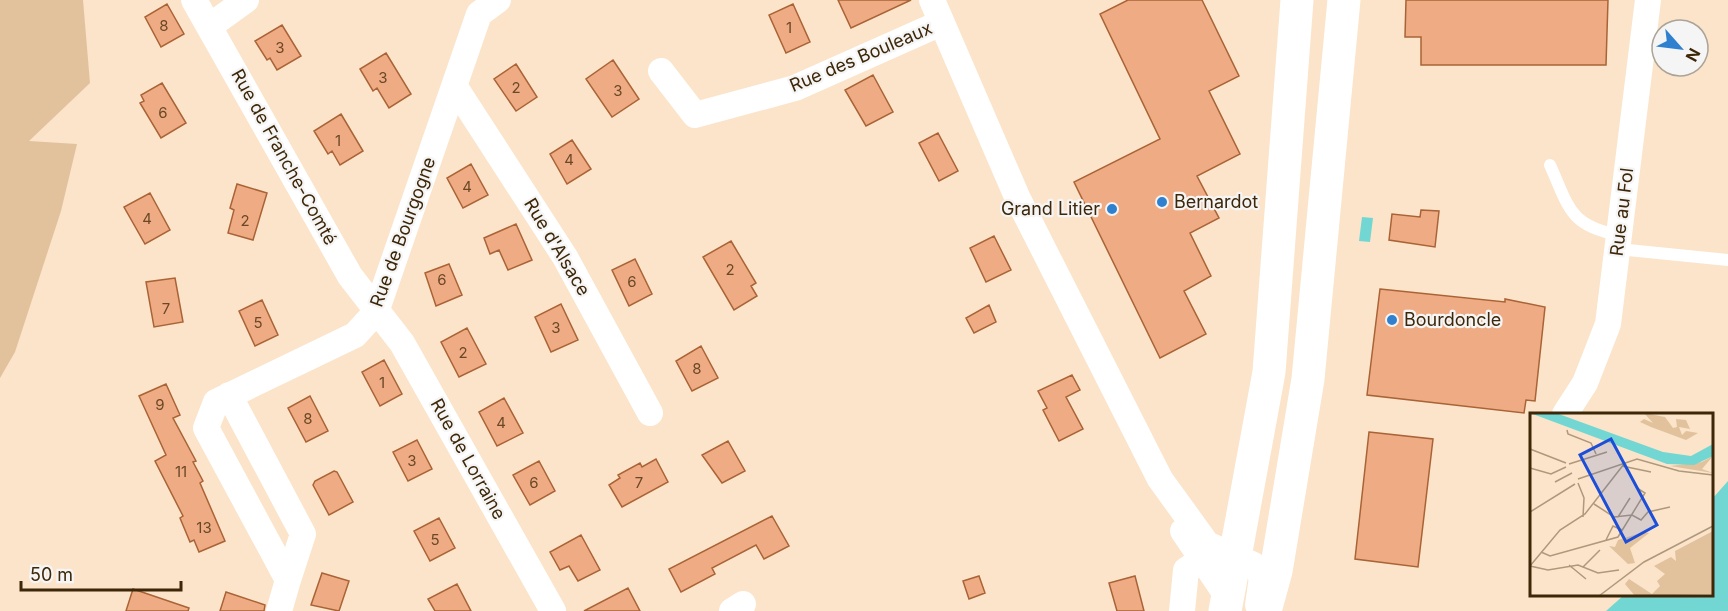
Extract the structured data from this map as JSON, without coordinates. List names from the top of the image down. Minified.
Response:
{"streets":{"street":["Rue des Bouleaux","Rue de Franche-Comté","Rue au Fol","Rue de Bourgogne","Rue d'Alsace","Rue de Lorraine"]},"crossings":[["Rue de Franche-Comté","Rue de Bourgogne"],["Rue de Franche-Comté","Rue de Lorraine"],["Rue de Bourgogne","Rue d'Alsace"],["Rue de Bourgogne","Rue de Lorraine"]],"places":["Bernardot","Grand Litier","Bourdoncle"],"house_numbers":["8","1","3","3","2","3","6","1","4","4","4","2","2","6","6","7","5","3","2","8","1","9","8","4","3","11","6","7","13","5"],"scale_bar":"50 m","north":"bottom right"}
